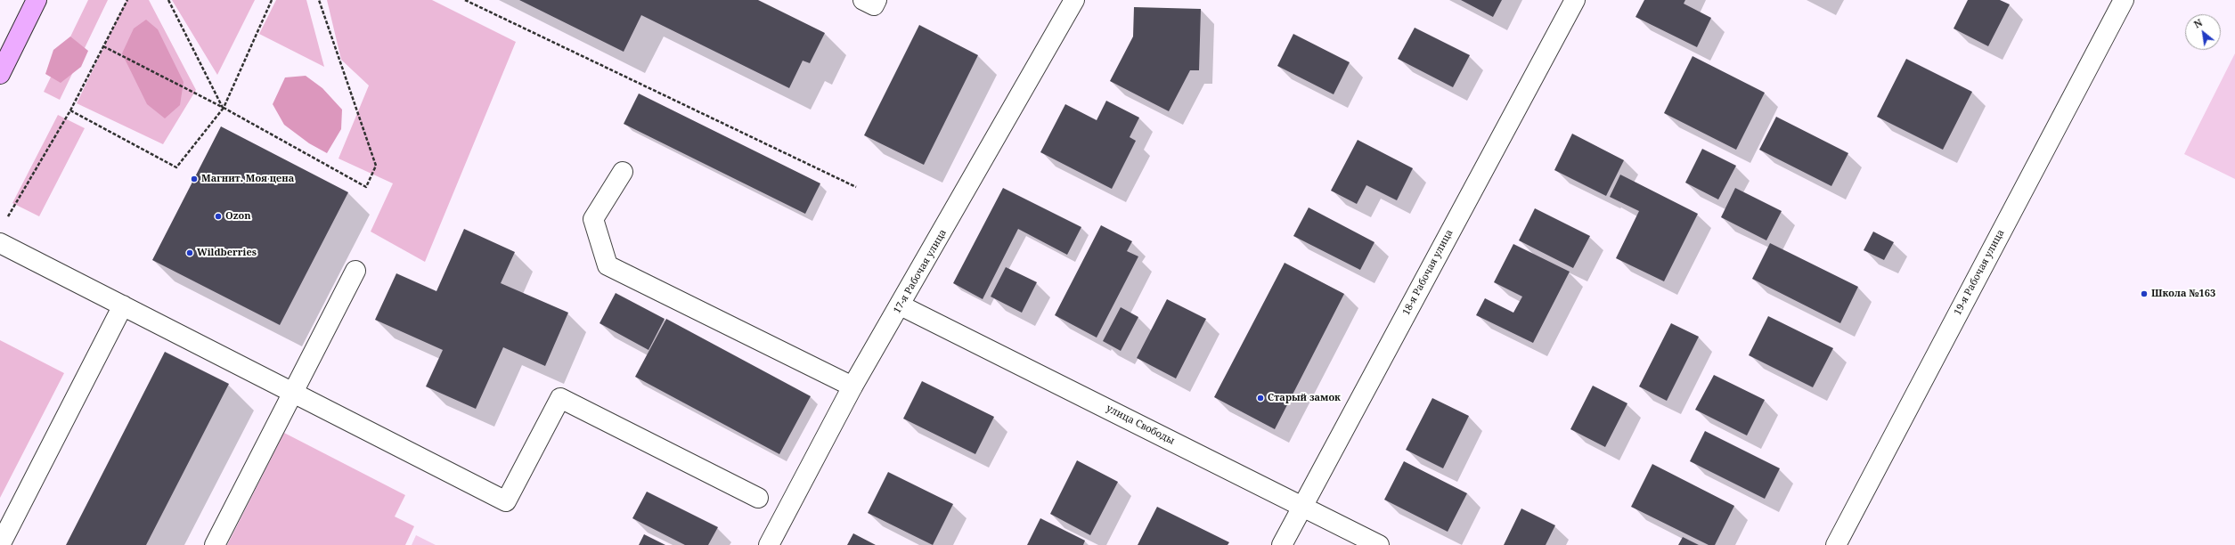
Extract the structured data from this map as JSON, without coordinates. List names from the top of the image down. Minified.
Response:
{"streets":{"street":["17-я Рабочая улица","18-я Рабочая улица","19-я Рабочая улица","улица Свободы"]},"crossings":[["17-я Рабочая улица","улица Свободы"],["18-я Рабочая улица","улица Свободы"]],"places":["Магнит. Моя цена","Ozon","Wildberries","Школа №163","Старый замок"],"north":"top left"}
